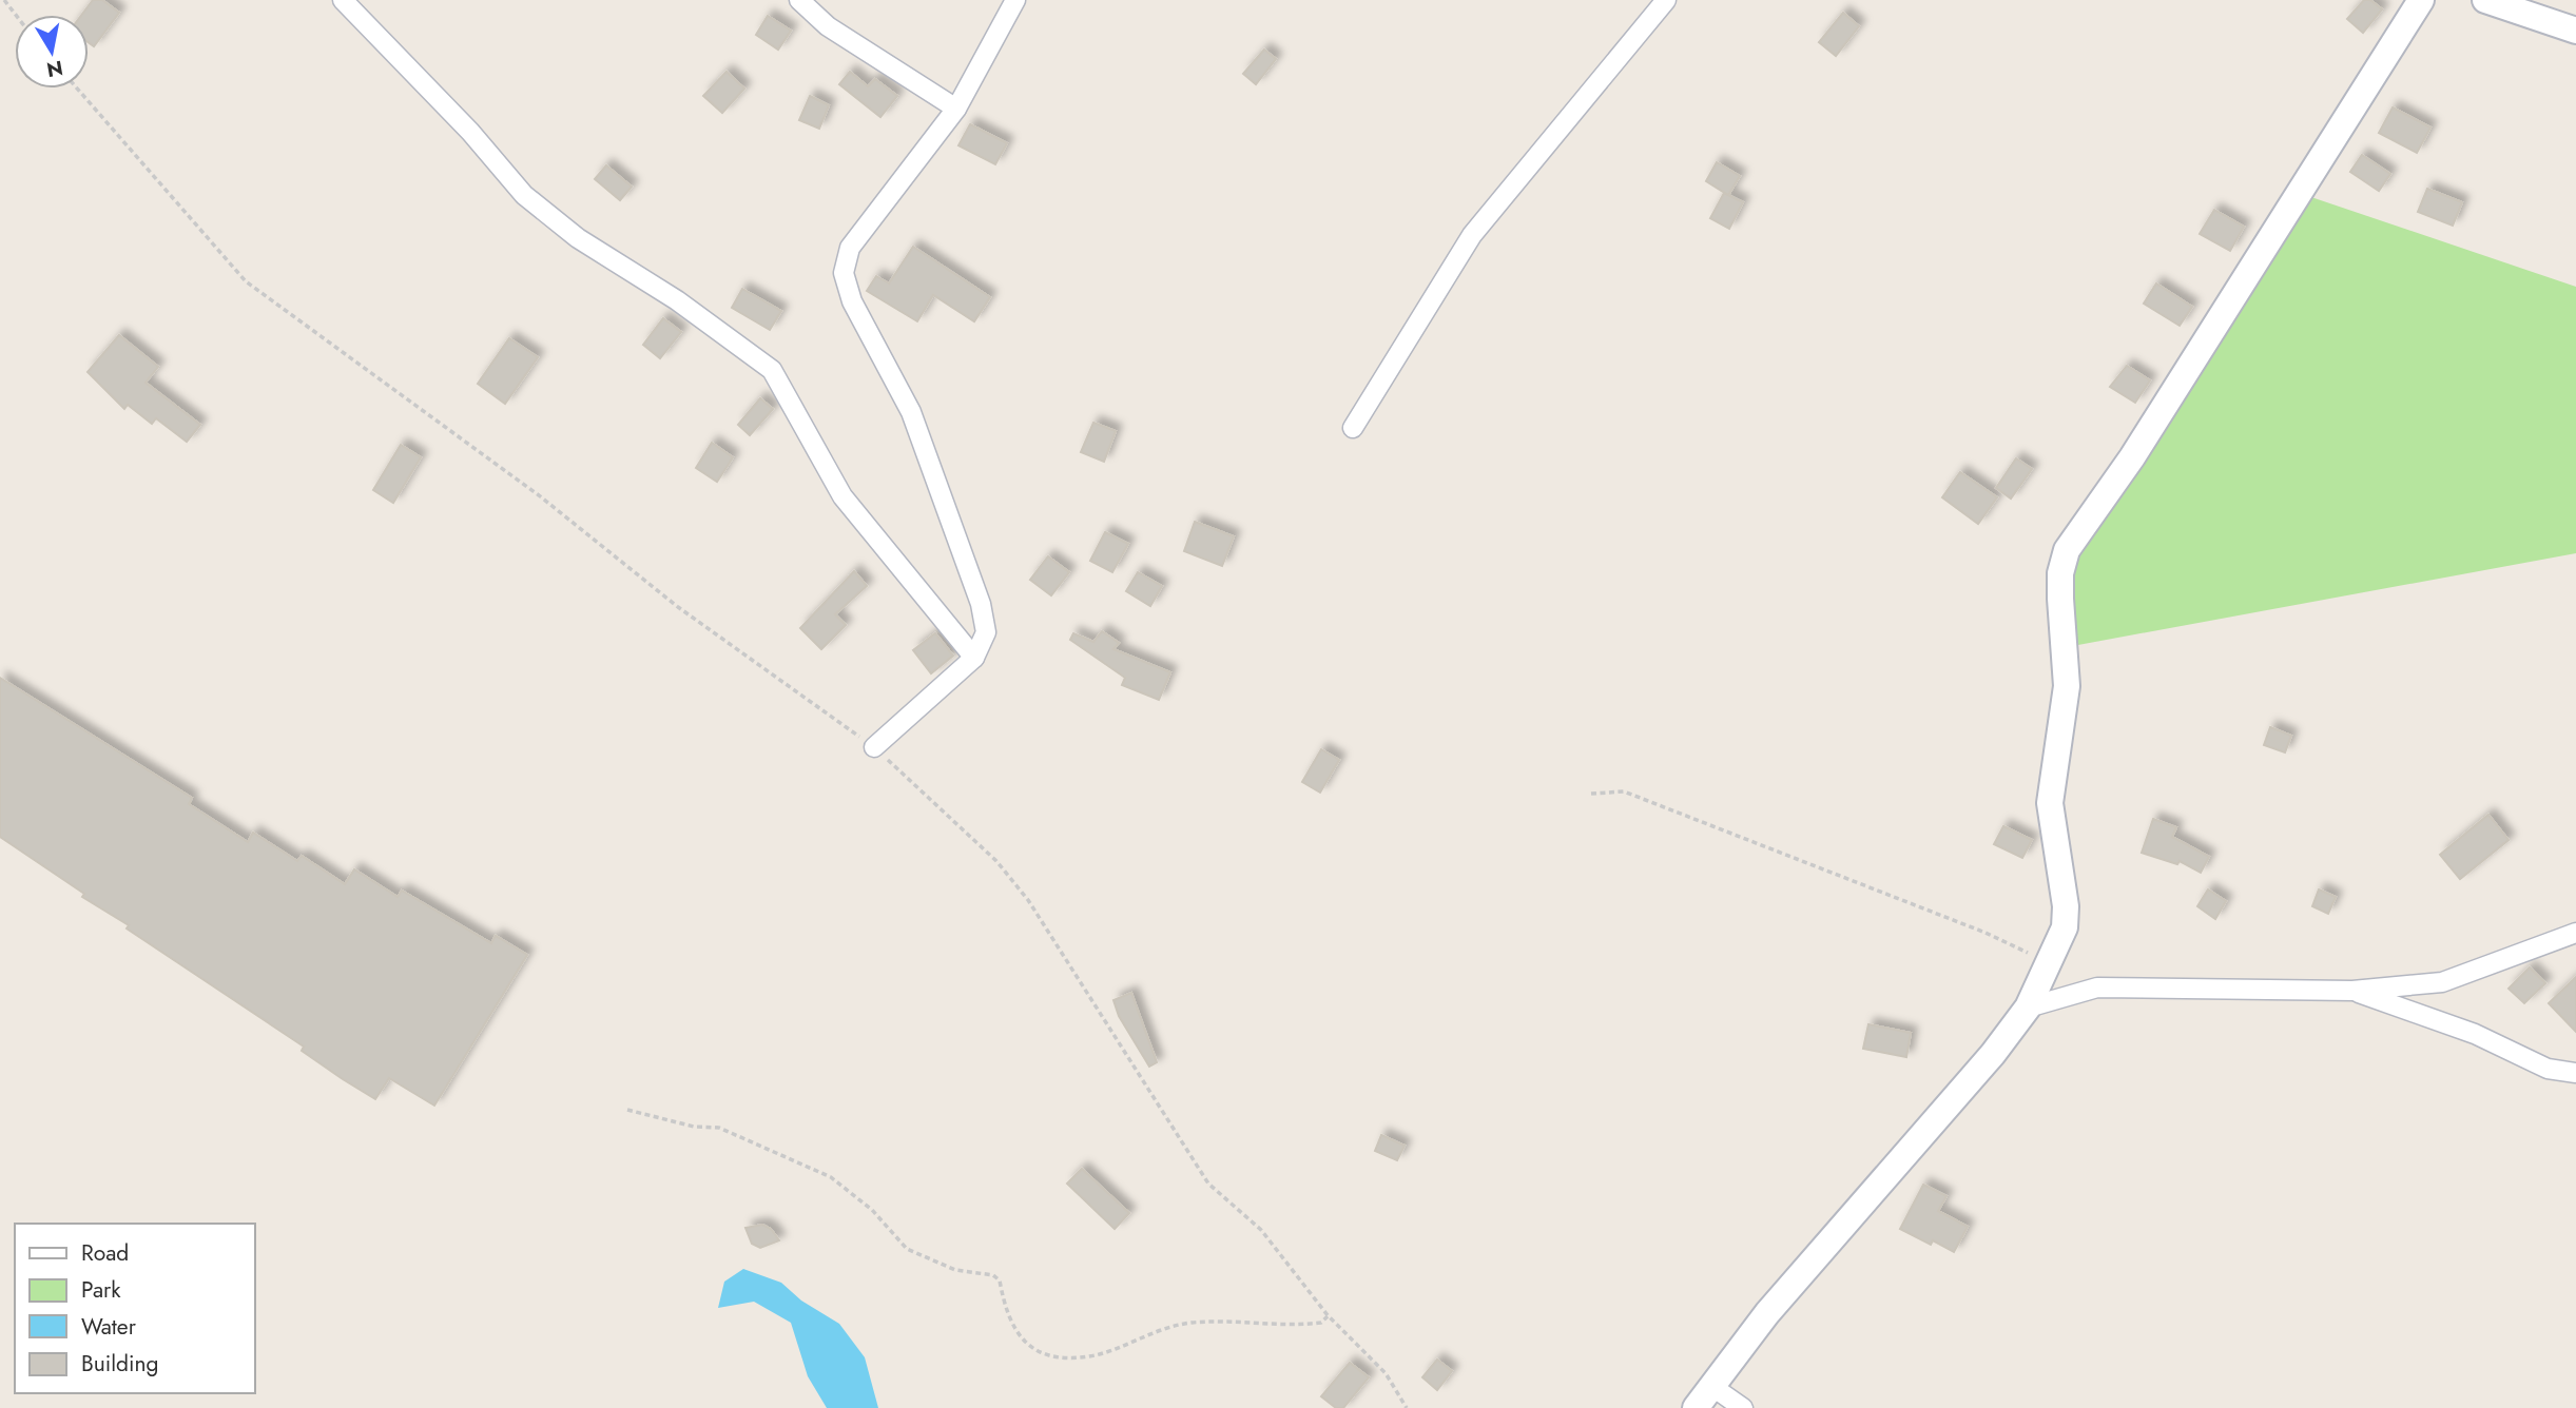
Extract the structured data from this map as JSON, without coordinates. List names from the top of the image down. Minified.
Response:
{"legend":["Road","Park","Water","Building"],"north":"bottom"}
